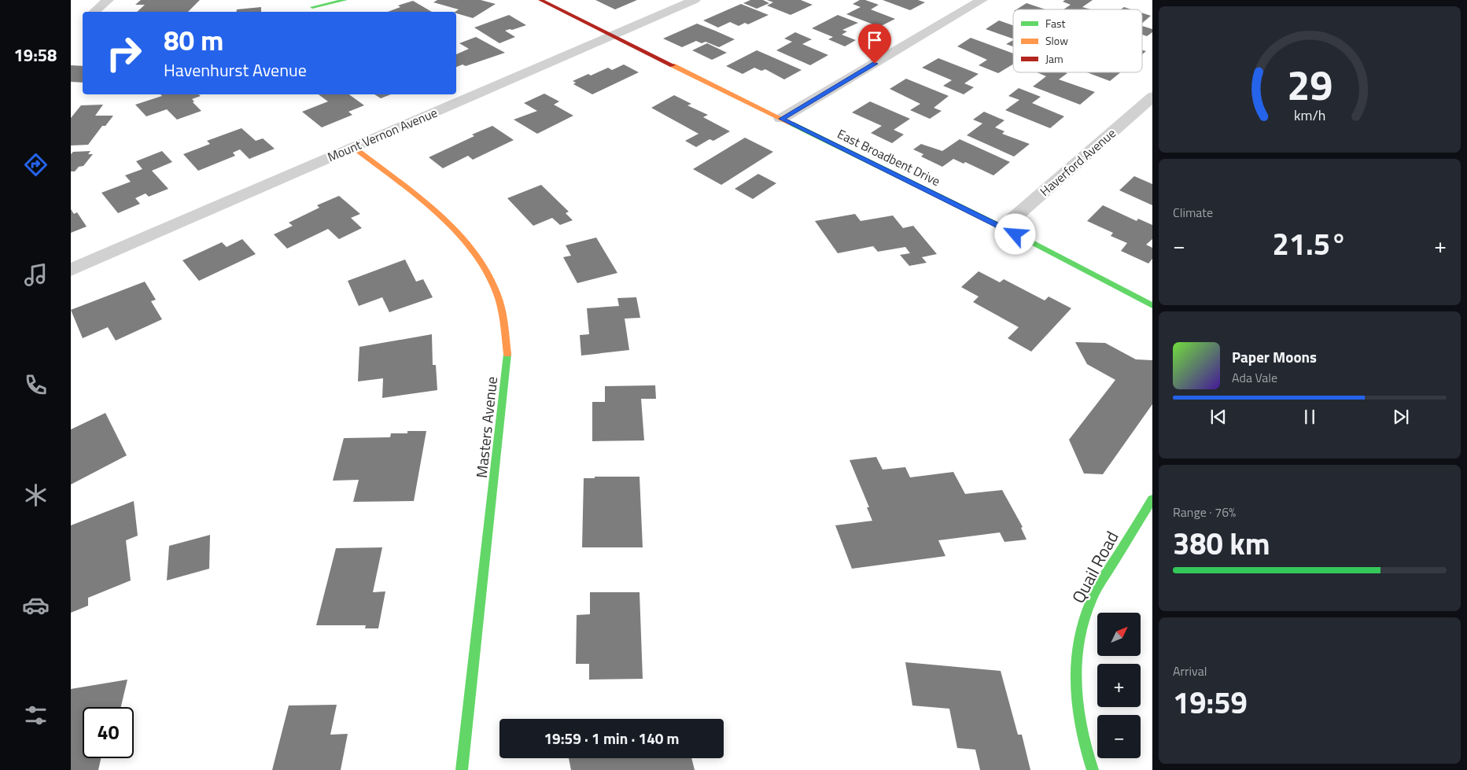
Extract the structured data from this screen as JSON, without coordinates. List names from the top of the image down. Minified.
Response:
{"streets":{"street":["Mount Vernon Avenue","East Broadbent Drive","Haverford Avenue","Masters Avenue","Quail Road"]},"crossings":[["Mount Vernon Avenue","East Broadbent Drive"],["Mount Vernon Avenue","Masters Avenue"],["East Broadbent Drive","Haverford Avenue"]],"legend":["Fast","Slow","Jam"],"north":"top right","page":{"tabs":"19:58","turn":["80 m","Havenhurst Avenue"],"tile":["Climate",["Range · 76%","380 km"],["Arrival","19:59"]],"heat":["−","21.5°","+"],"song":["Paper Moons","Ada Vale"],"map_buttons":["+","−"],"limit":"40","trip":"19:59 · 1 min · 140 m","gauge":["29","km/h"]}}
